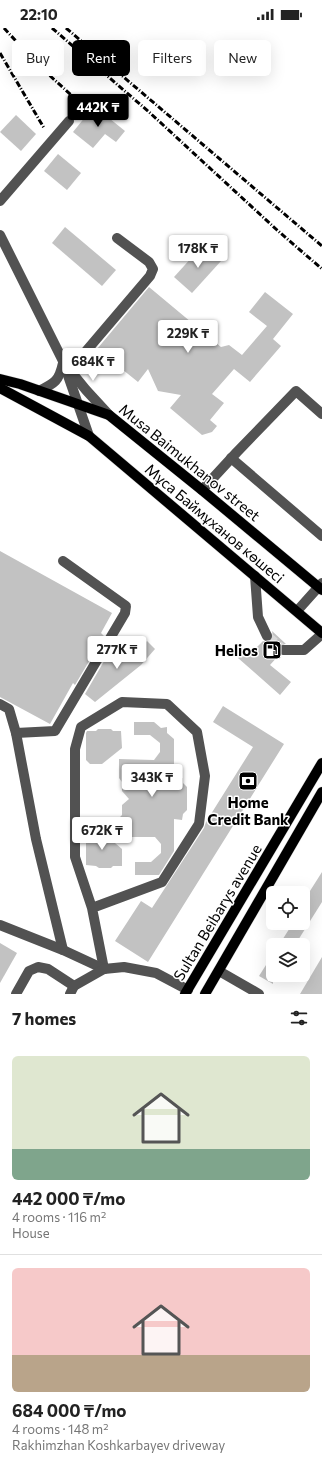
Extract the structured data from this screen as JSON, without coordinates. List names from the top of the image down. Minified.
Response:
{"streets":{"main road":["Musa Baimukhanov street","Мұса Баймұханов көшесі","Sultan Beibarys avenue"]},"places":{"fuel station":["Helios"],"bank":["Home Credit Bank"]},"page":{"status":"22:10","chip":["Buy","Rent","Filters","New"],"price":["442K ₸","178K ₸","229K ₸","684K ₸","277K ₸","343K ₸","672K ₸"],"heading":"7 homes","list":[{"name":"442 000 ₸/mo","note":"4 rooms · 116 m² · House"},{"name":"684 000 ₸/mo","note":"4 rooms · 148 m² · Rakhimzhan Koshkarbayev driveway"}]}}
